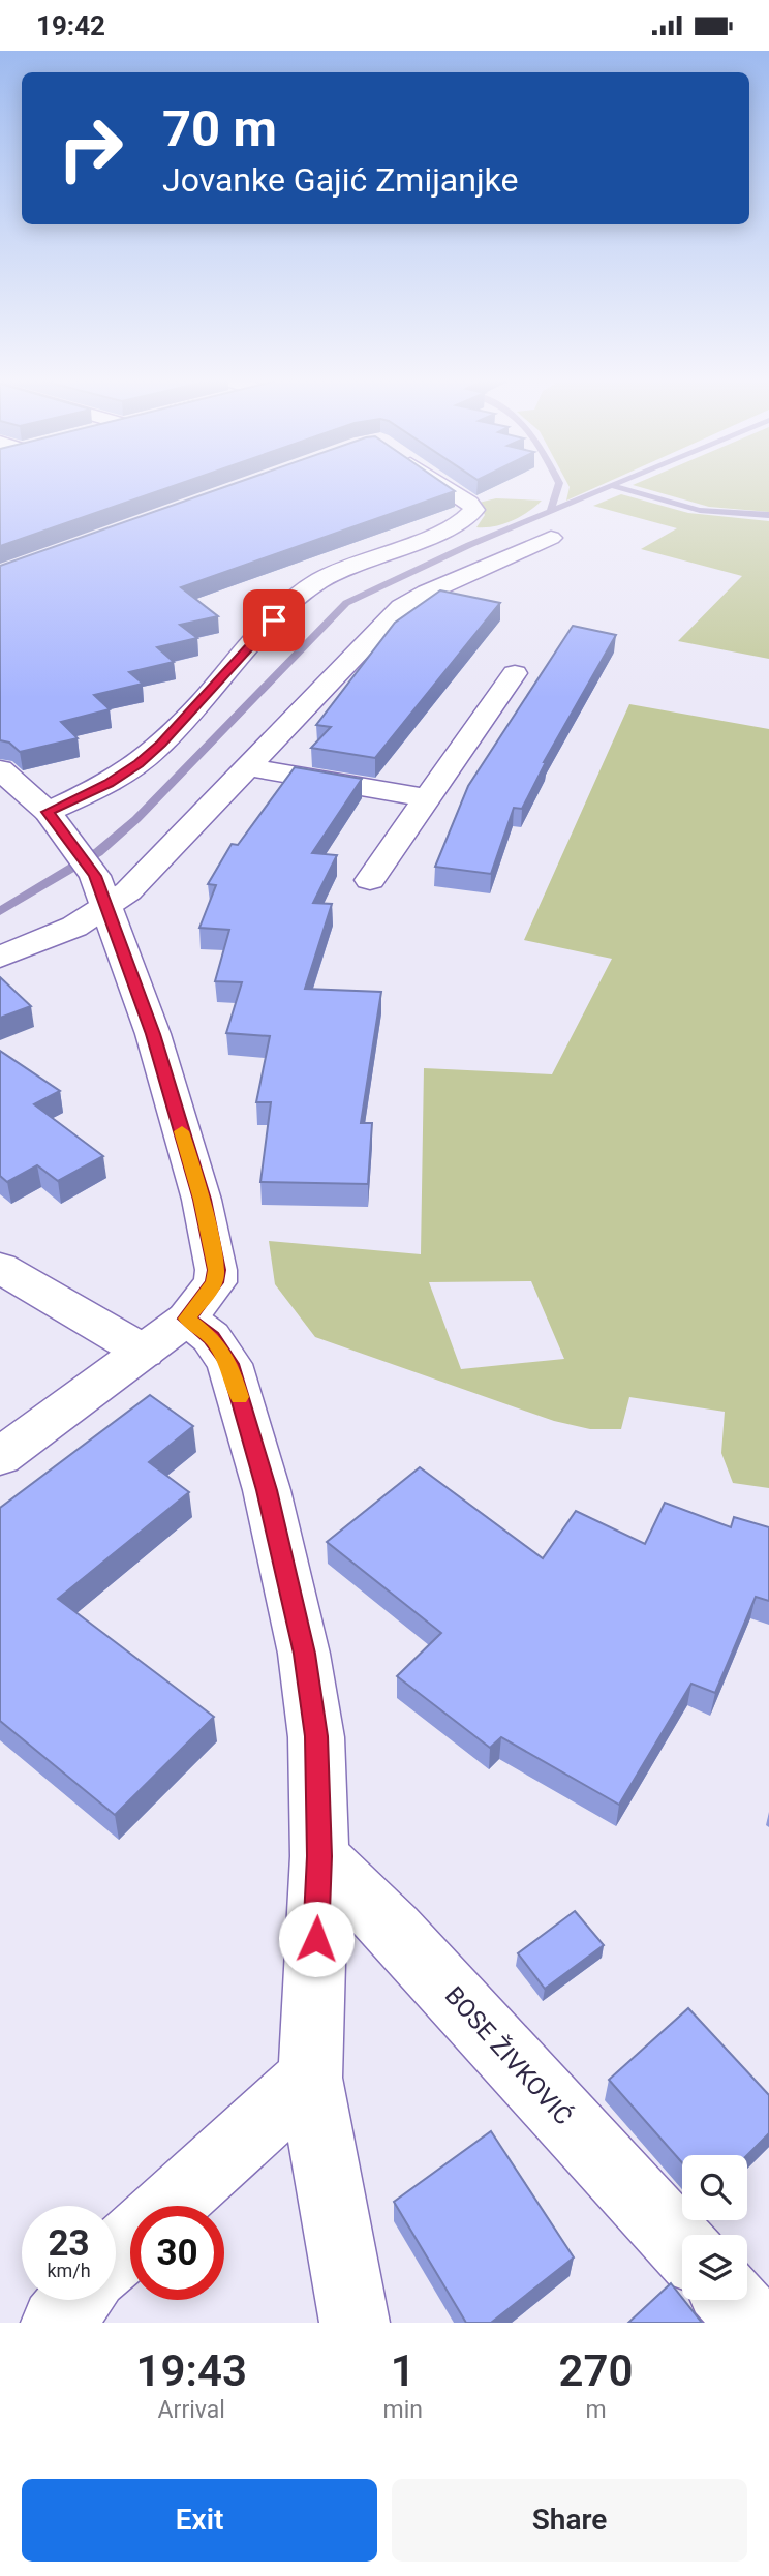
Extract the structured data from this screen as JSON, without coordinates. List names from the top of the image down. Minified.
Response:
{"streets":{"street":["BOSE ŽIVKOVIĆ"]},"page":{"status":"19:42","turn":["70 m","Jovanke Gajić Zmijanjke"],"speed":"23 km/h","limit":"30","eta":["19:43","Arrival","1","min","270","m"],"buttons":["Exit","Share"]}}
